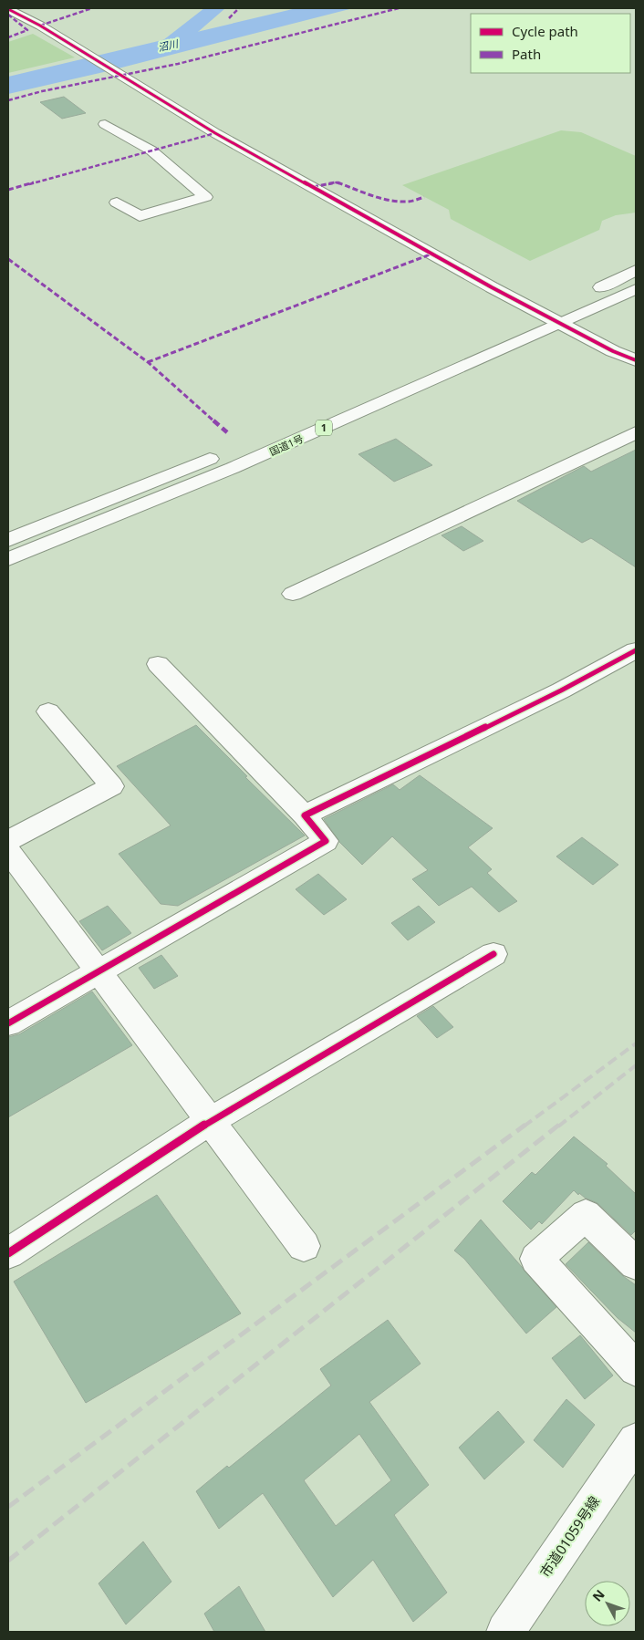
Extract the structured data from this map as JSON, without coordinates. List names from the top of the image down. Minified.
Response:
{"streets":{"main road":["1","国道1号","市道01059号線"]},"water":["沼川"],"legend":["Cycle path","Path"],"north":"top left"}
